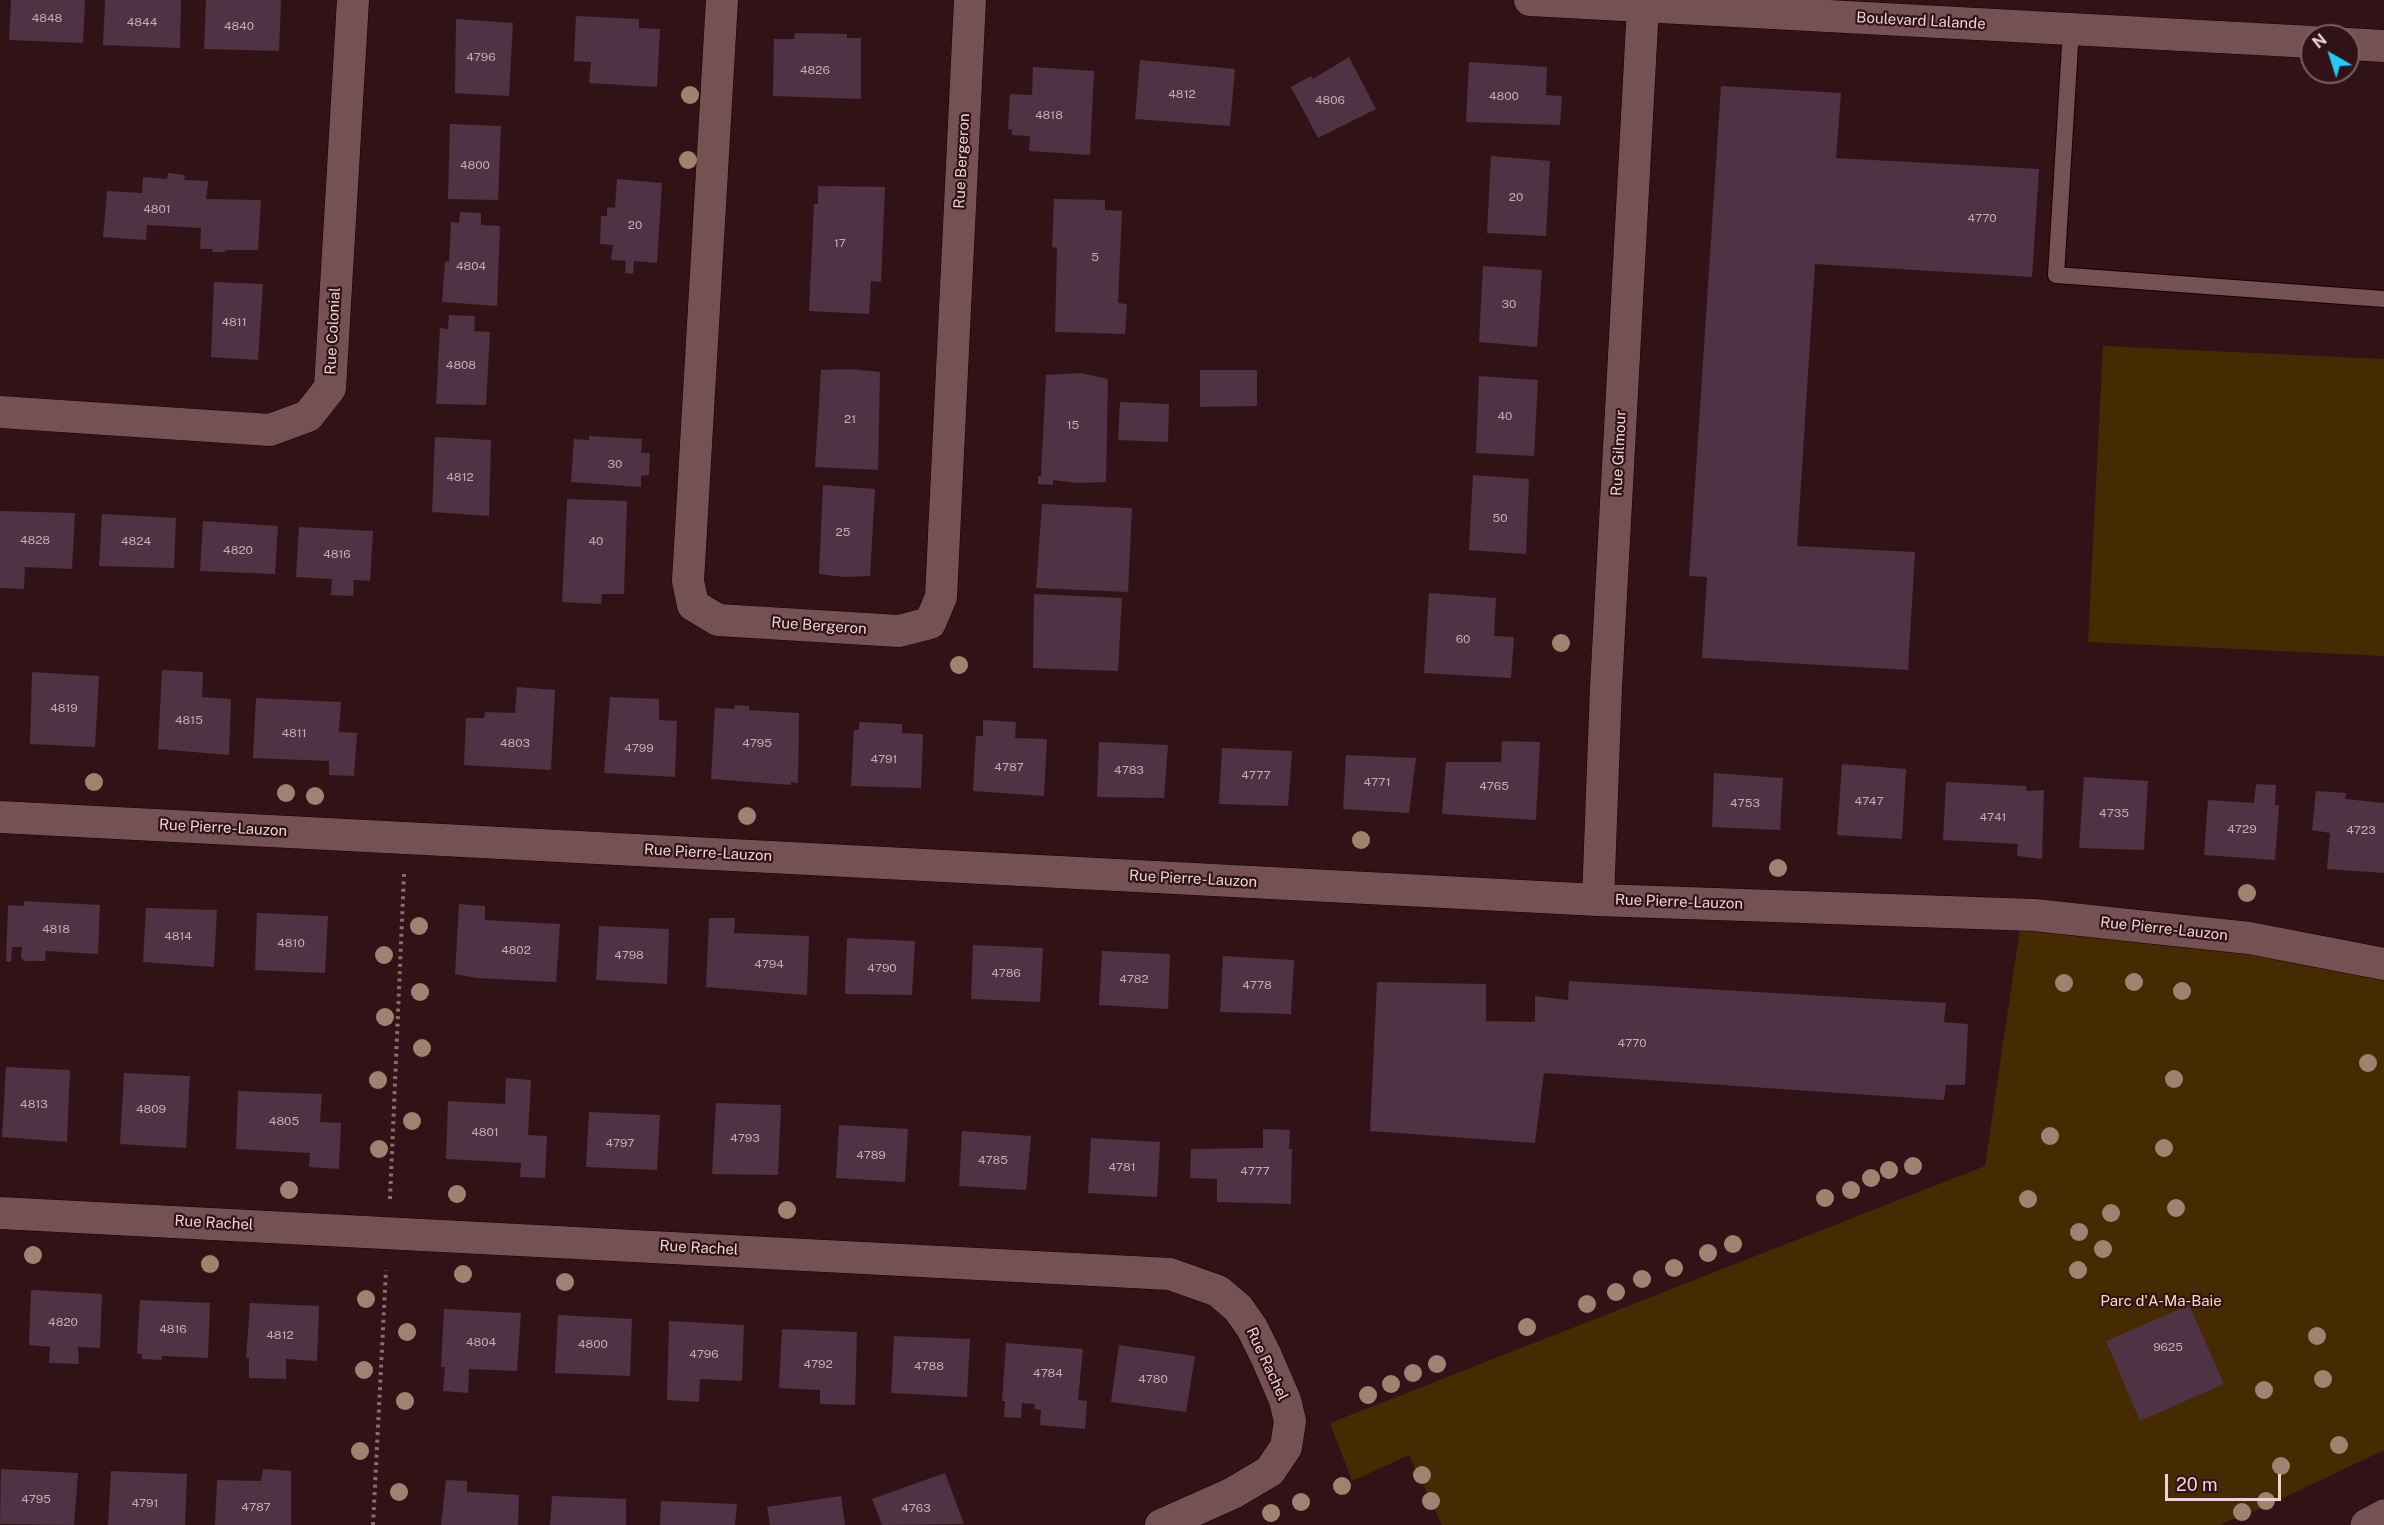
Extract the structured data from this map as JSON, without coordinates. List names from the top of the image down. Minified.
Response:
{"streets":{"street":["Boulevard Lalande","Rue Bergeron","Rue Colonial","Rue Gilmour","Rue Pierre-Lauzon","Rue Rachel"]},"crossings":[["Boulevard Lalande","Rue Gilmour"],["Rue Gilmour","Rue Pierre-Lauzon"]],"parks":["Parc d'A-Ma-Baie"],"house_numbers":["4848","4844","4840","4796","4826","4812","4800","4806","4818","4800","20","4801","4770","20","17","5","4804","30","4811","4808","40","21","15","30","4812","50","25","4828","4824","40","4820","4816","60","4819","4815","4811","4803","4795","4799","4791","4787","4783","4777","4771","4765","4747","4753","4735","4741","4729","4723","4818","4814","4810","4802","4798","4794","4790","4786","4782","4778","4770","4813","4809","4805","4801","4793","4797","4789","4785","4781","4777","4820","4816","4812","4804","4800","9625","4796","4792","4788","4784","4780","4795","4791","4787","4763"],"scale_bar":"20 m","north":"top left"}
